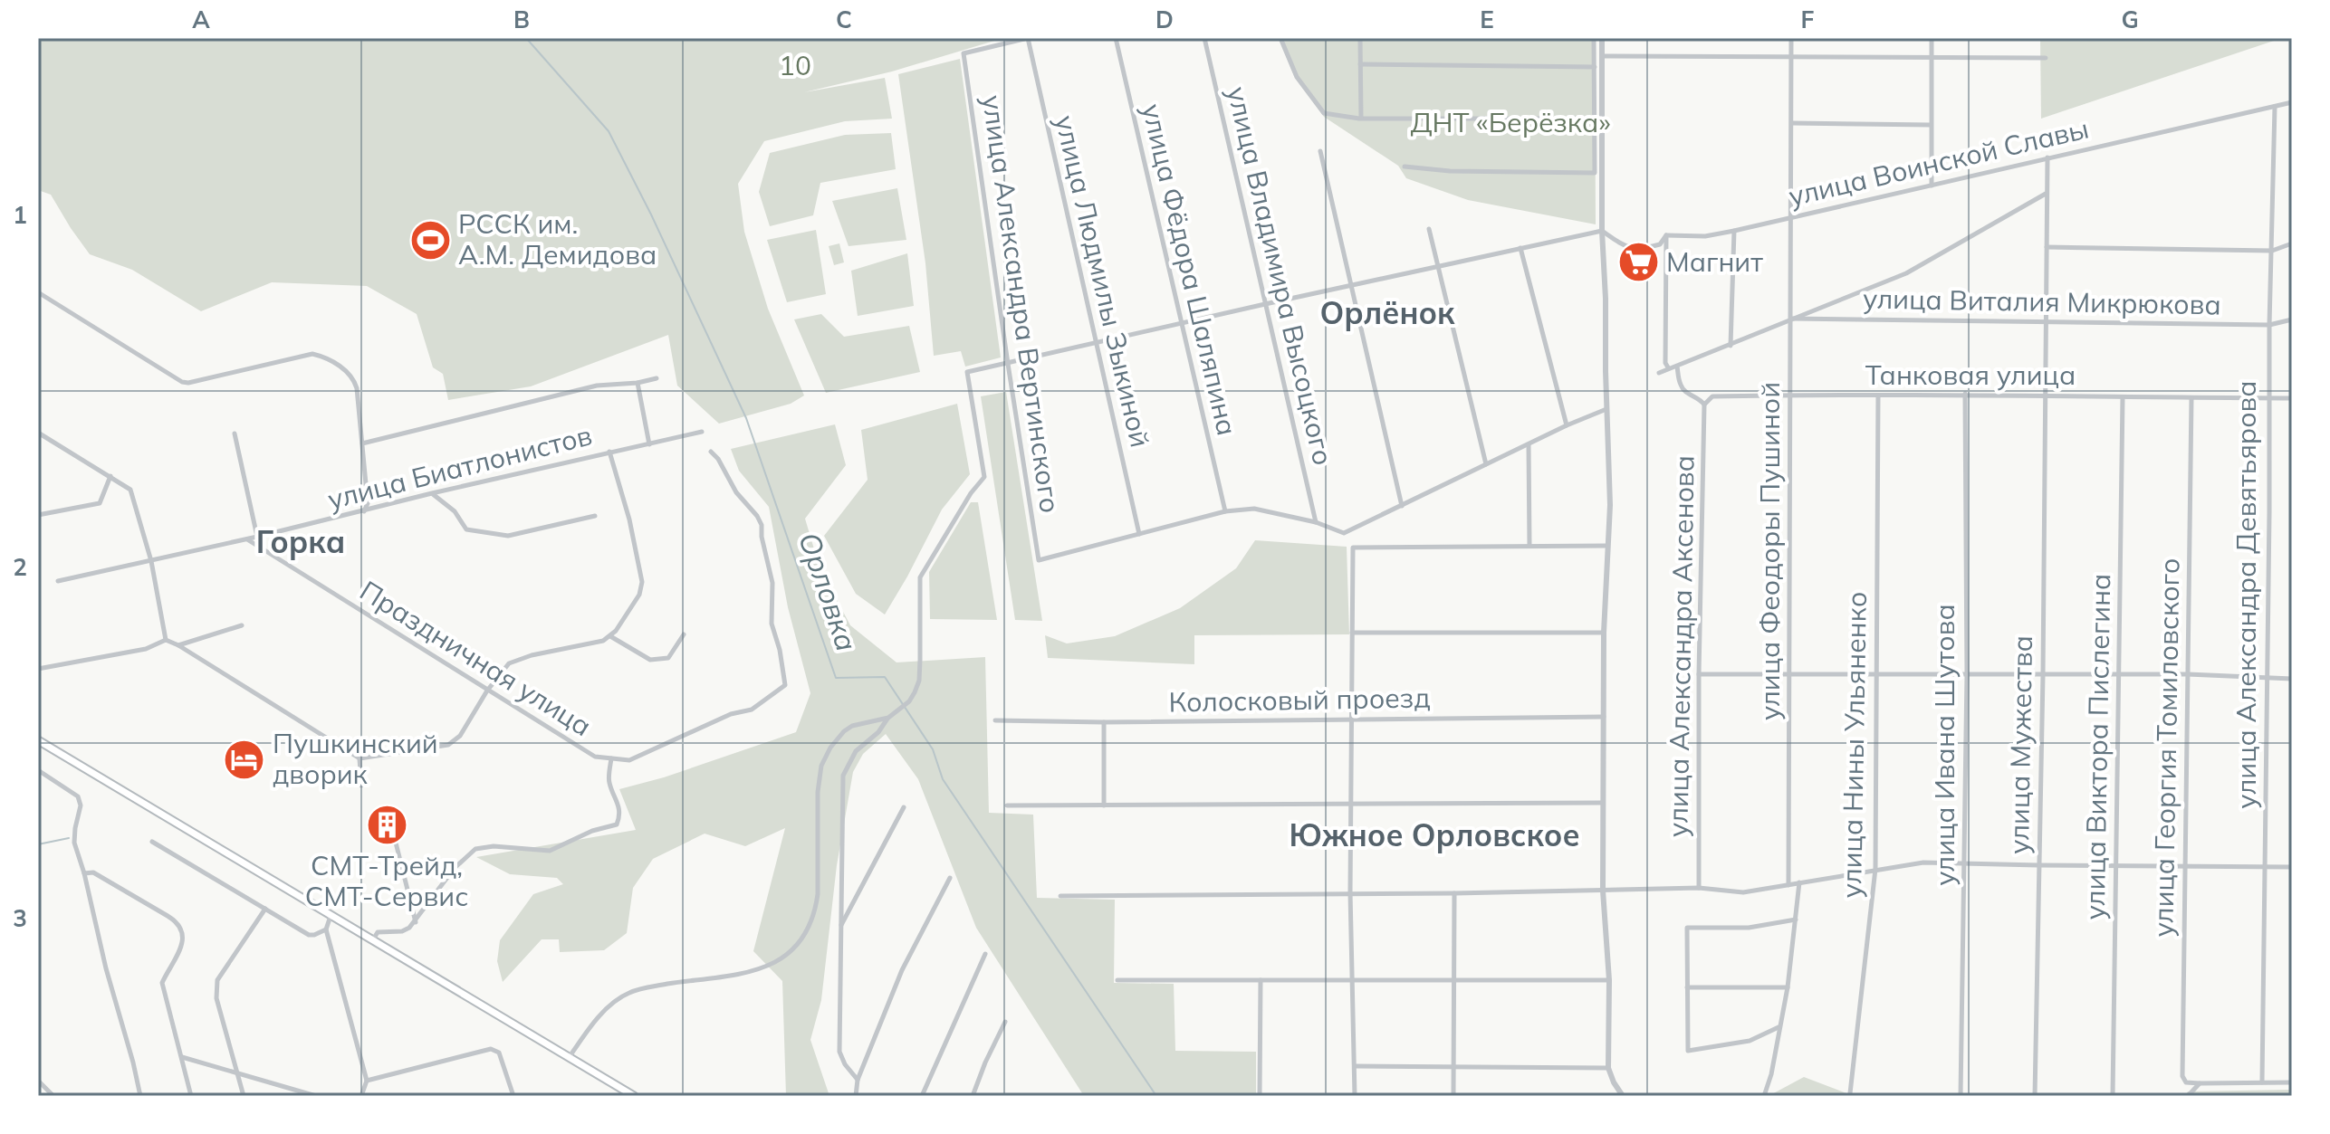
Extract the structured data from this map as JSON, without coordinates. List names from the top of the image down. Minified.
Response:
{"streets":{"street":["улица Воинской Славы","улица Фёдора Шаляпина","улица Владимира Высоцкого","улица Людмилы Зыкиной","улица Виталия Микрюкова","улица Александра Вертинского","Танковая улица","улица Биатлонистов","улица Феодоры Пушиной","улица Александра Девятьярова","улица Александра Аксенова","Праздничная улица","Колосковый проезд","улица Нины Ульяненко","улица Ивана Шутова","улица Мужества","улица Виктора Пислегина","улица Георгия Томиловского"]},"crossings":[["улица Воинской Славы","улица Феодоры Пушиной"],["улица Воинской Славы","улица Александра Девятьярова"],["улица Воинской Славы","улица Мужества"],["улица Людмилы Зыкиной","улица Александра Вертинского"],["улица Виталия Микрюкова","улица Феодоры Пушиной"],["улица Виталия Микрюкова","улица Александра Девятьярова"],["улица Виталия Микрюкова","улица Мужества"],["Танковая улица","улица Феодоры Пушиной"],["Танковая улица","улица Александра Девятьярова"],["Танковая улица","улица Александра Аксенова"],["Танковая улица","улица Нины Ульяненко"],["Танковая улица","улица Ивана Шутова"],["Танковая улица","улица Мужества"],["Танковая улица","улица Виктора Пислегина"],["Танковая улица","улица Георгия Томиловского"],["улица Биатлонистов","Праздничная улица"]],"districts":["Орлёнок","Горка","Южное Орловское"],"water":["Орловка"],"parks":["10","ДНТ «Берёзка»"],"places":{"sports":["РССК им. А.М. Демидова"],"supermarket":["Магнит"],"hotel":["Пушкинский дворик"],"building":["СМТ-Трейд, СМТ-Сервис"]},"grid":{"columns":["A","B","C","D","E","F","G"],"rows":["1","2","3"]}}
